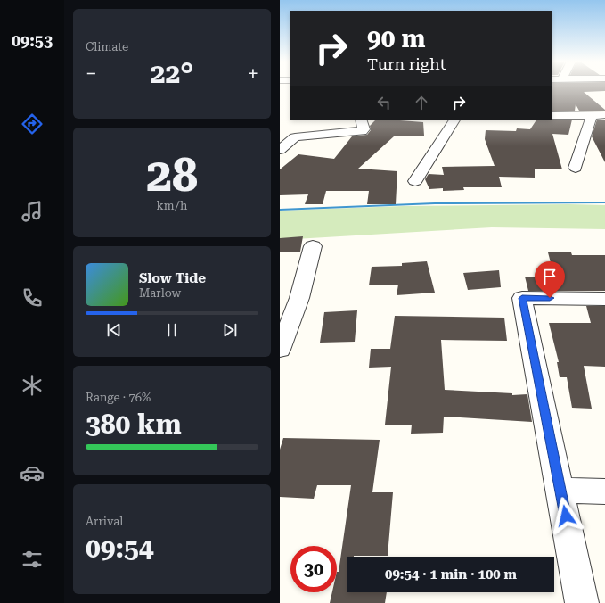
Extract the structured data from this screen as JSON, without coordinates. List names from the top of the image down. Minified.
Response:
{"page":{"tabs":"09:53","tile":["Climate",["28","km/h"],["Range · 76%","380 km"],["Arrival","09:54"]],"turn":["90 m","Turn right"],"heat":["−","22°","+"],"song":["Slow Tide","Marlow"],"limit":"30","trip":"09:54 · 1 min · 100 m"}}
